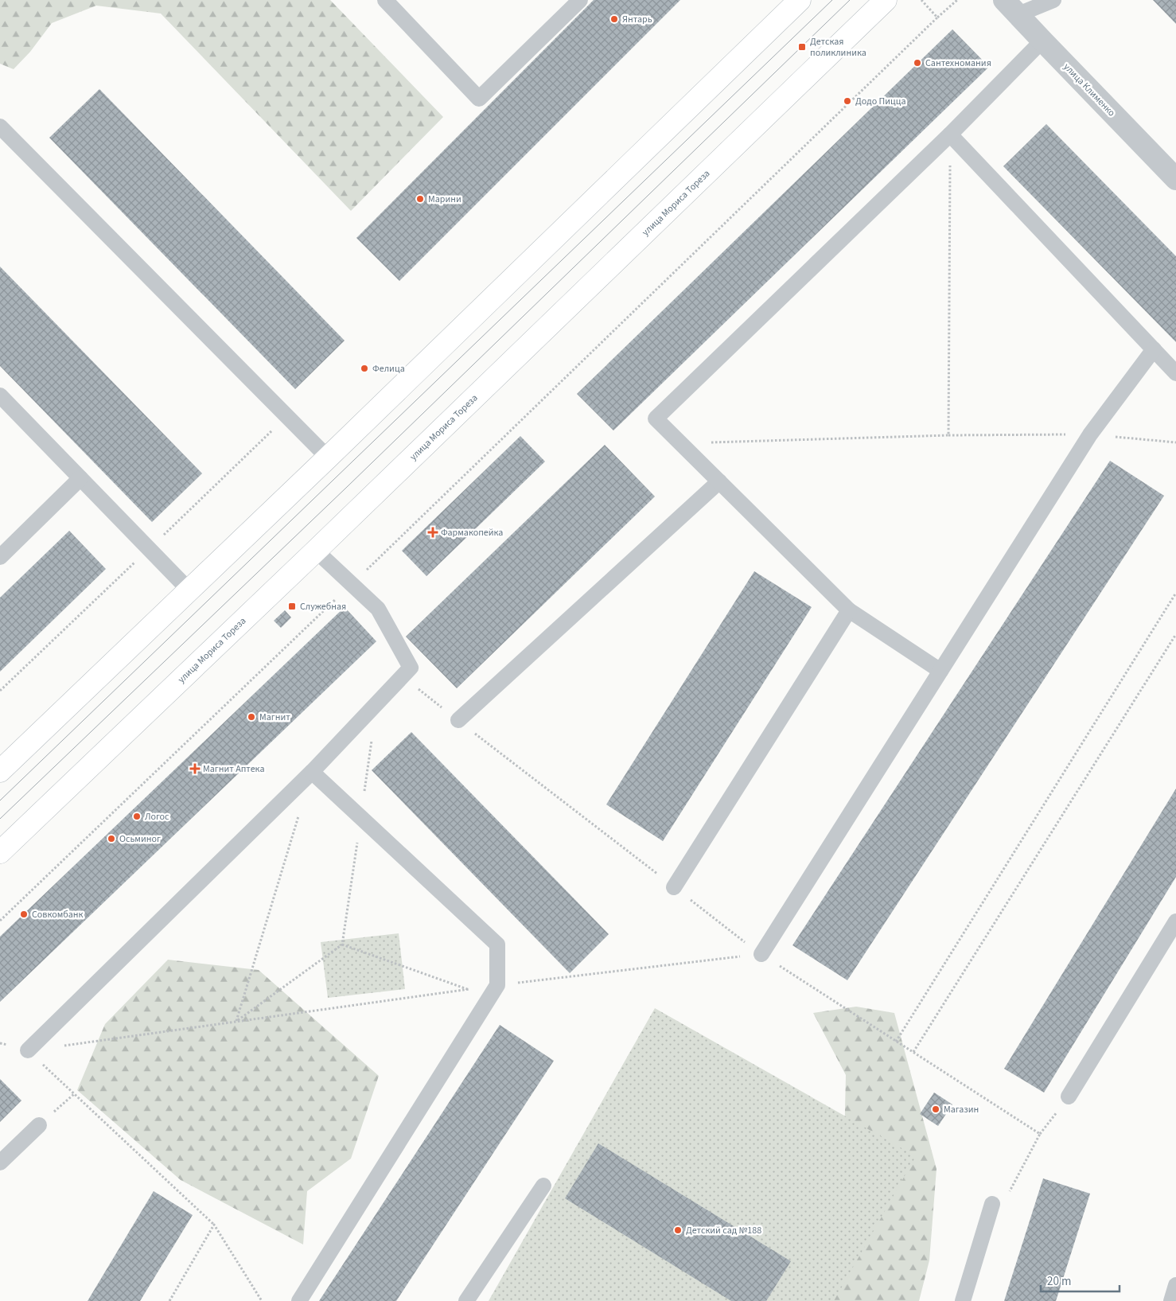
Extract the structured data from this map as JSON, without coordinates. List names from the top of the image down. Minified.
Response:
{"streets":{"street":["улица Клименко","улица Мориса Тореза"]},"places":{"other":["Янтарь","Сантехномания","Додо Пицца","Марини","Фелица","Магнит","Логос","Осьминог","Совкомбанк","Магазин","Детский сад №188"],"transit":["Детская поликлиника","Служебная"],"health":["Фармакопейка","Магнит Аптека"]},"scale_bar":"20 m"}
